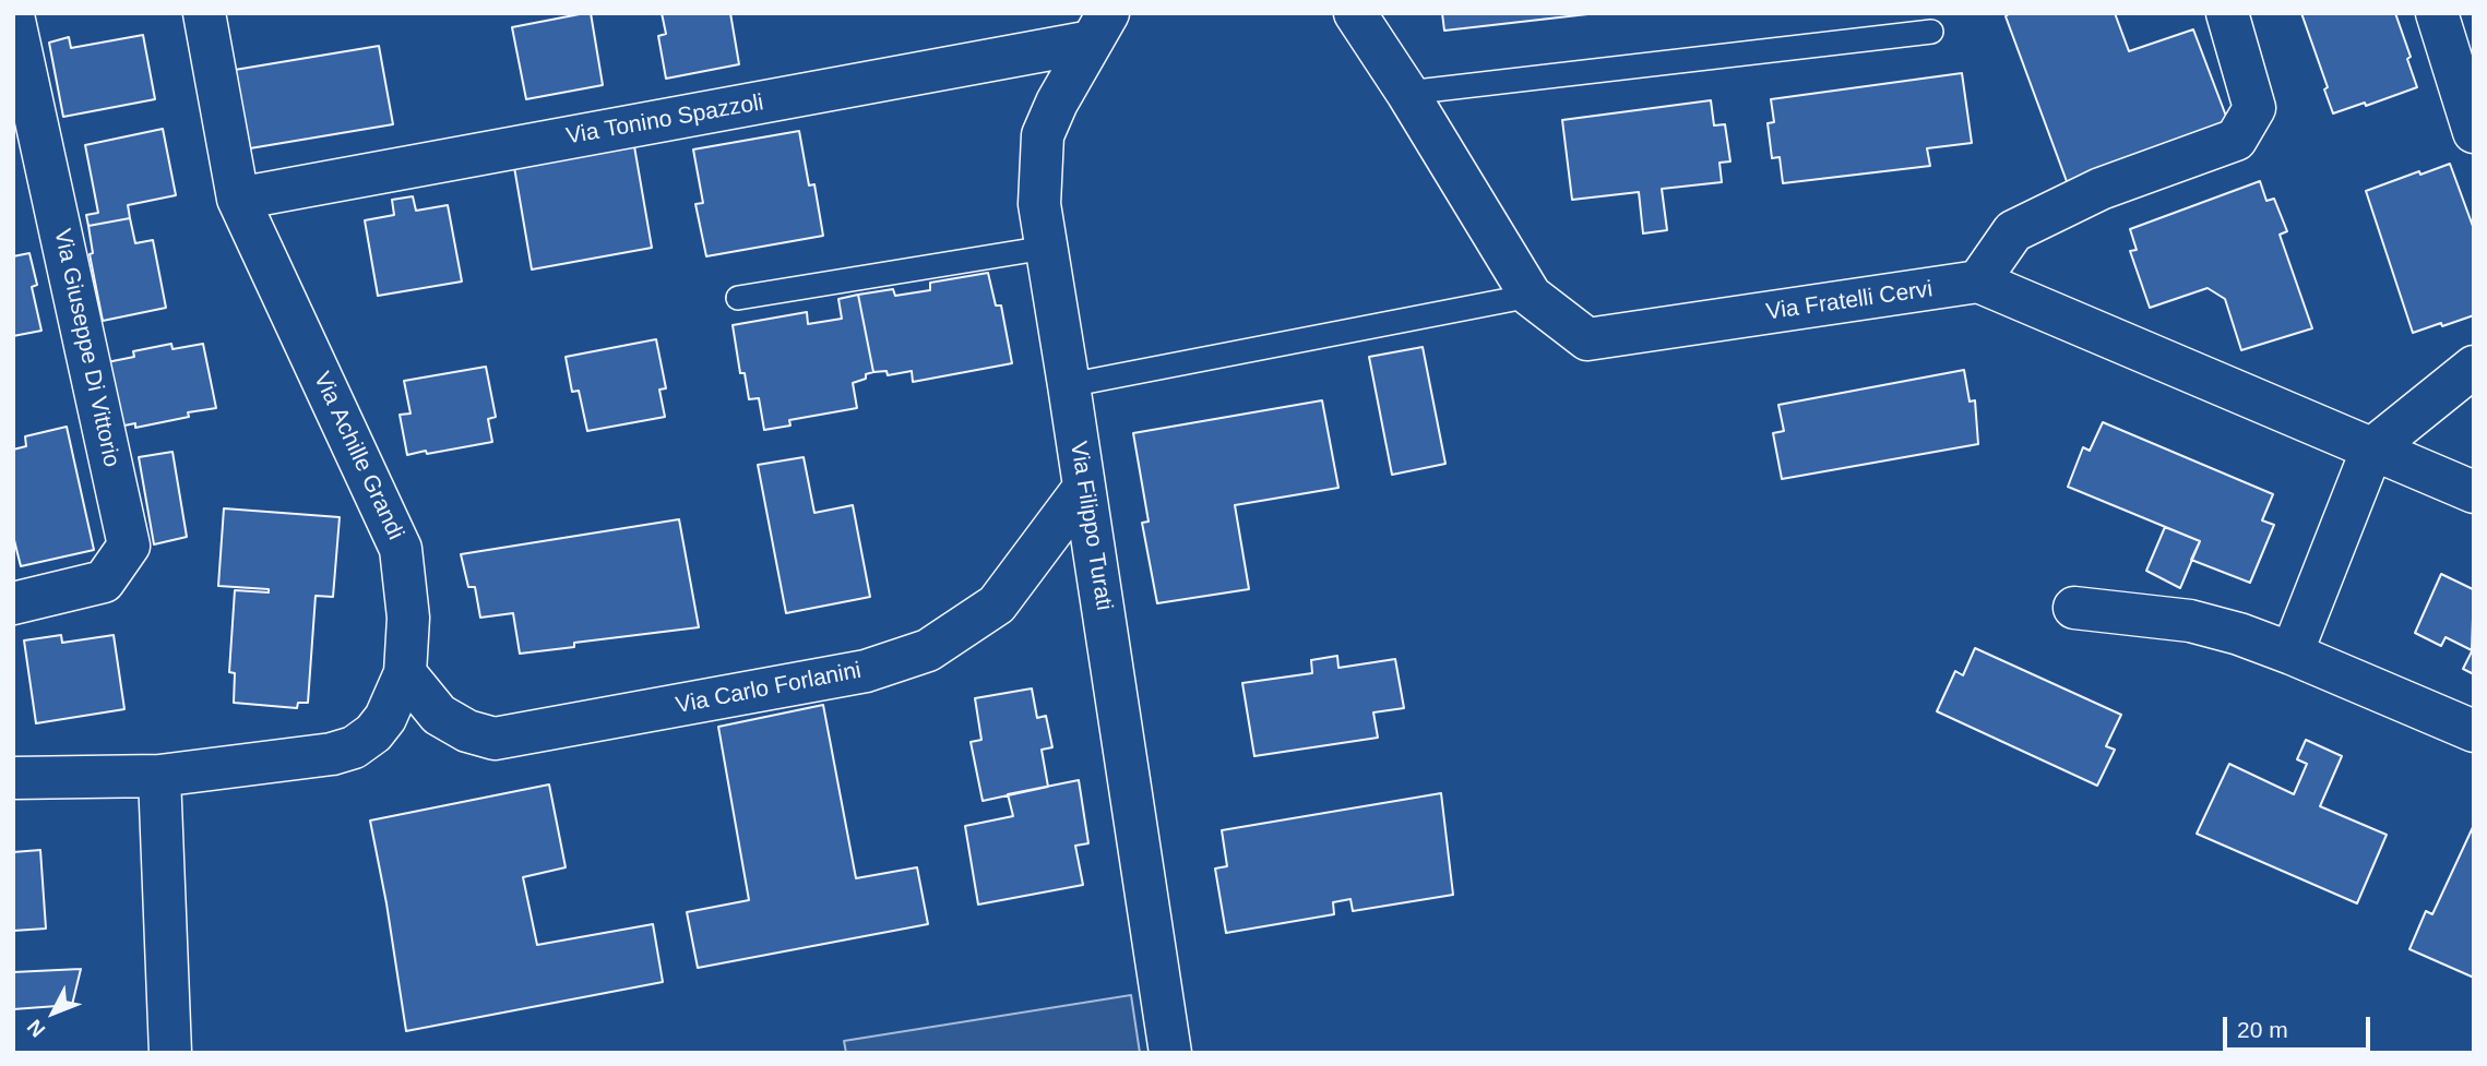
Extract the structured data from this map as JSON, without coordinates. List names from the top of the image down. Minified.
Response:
{"streets":{"street":["Via Tonino Spazzoli","Via Fratelli Cervi","Via Giuseppe Di Vittorio","Via Achille Grandi","Via Filippo Turati","Via Carlo Forlanini"]},"crossings":[["Via Tonino Spazzoli","Via Achille Grandi"],["Via Tonino Spazzoli","Via Filippo Turati"],["Via Achille Grandi","Via Carlo Forlanini"],["Via Filippo Turati","Via Carlo Forlanini"]],"scale_bar":"20 m","north":"bottom left"}
